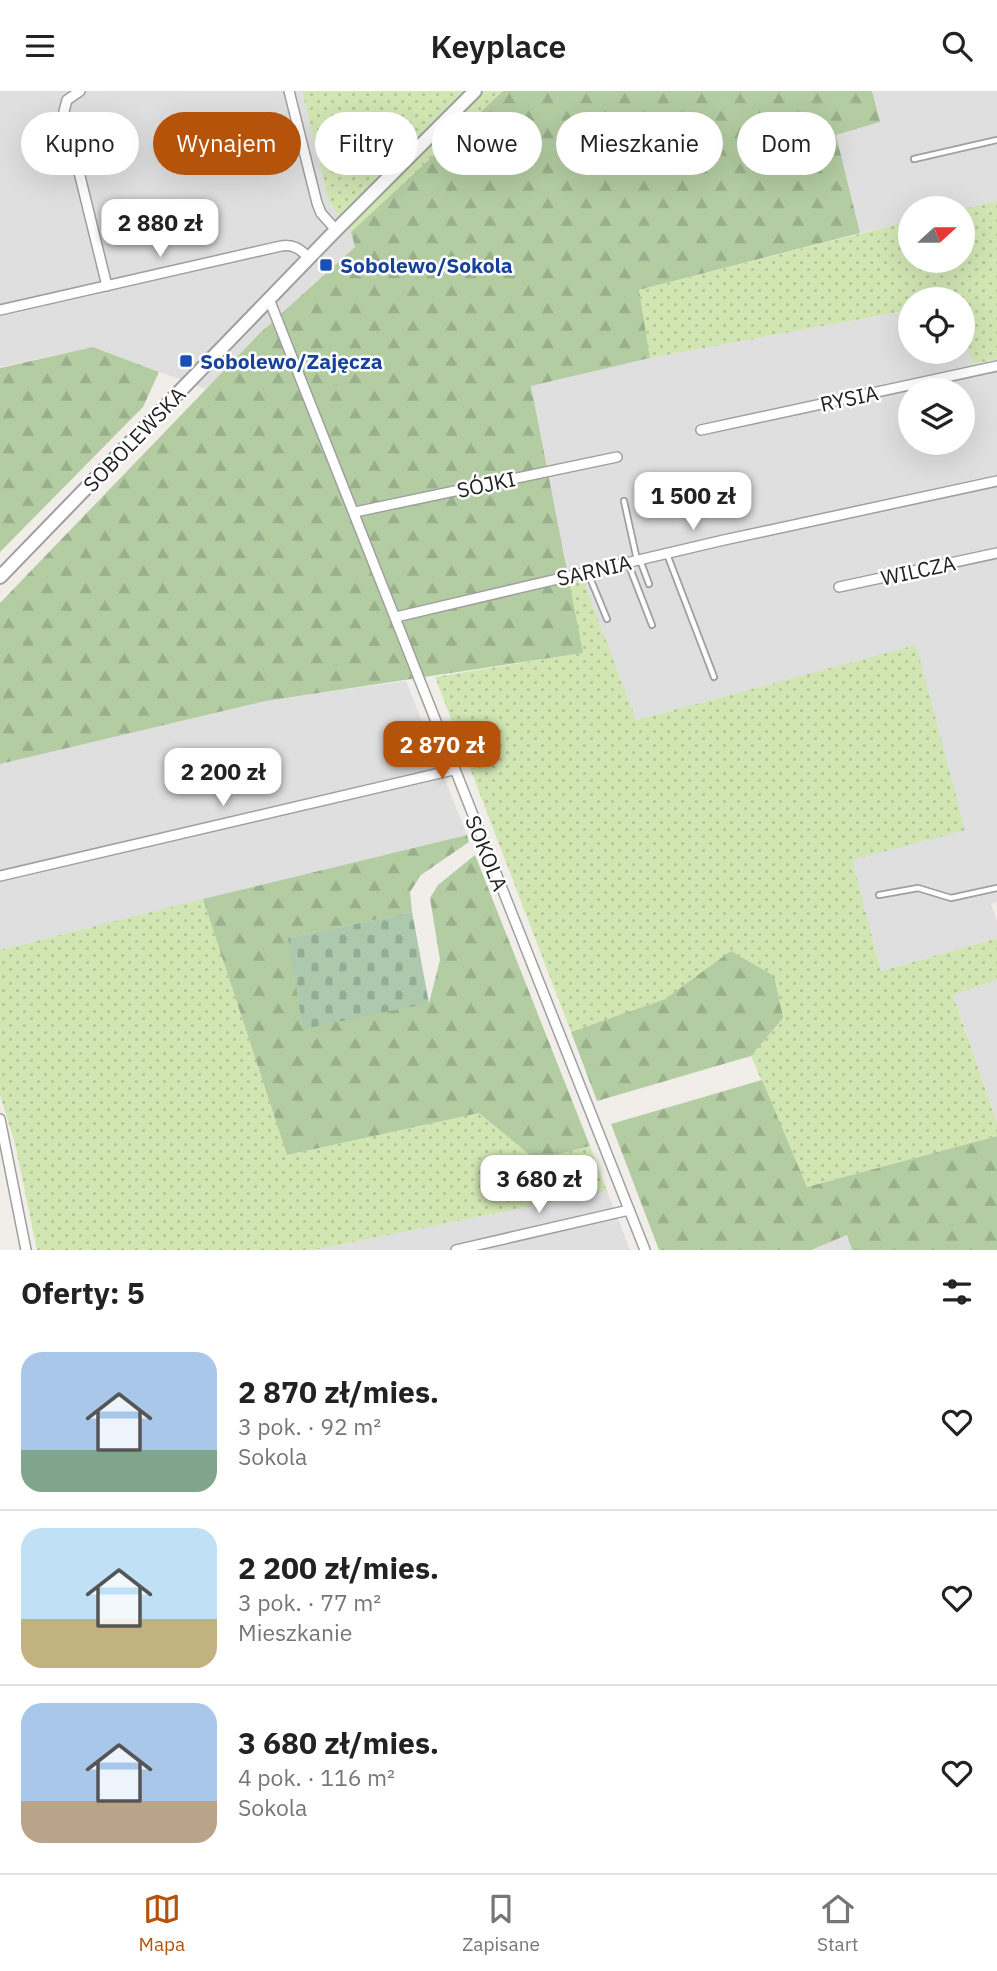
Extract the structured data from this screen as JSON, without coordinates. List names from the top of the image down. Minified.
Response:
{"streets":{"street":["RYSIA","SOBOLEWSKA","SÓJKI","SARNIA","WILCZA","SOKOLA"]},"crossings":[["SOBOLEWSKA","SOKOLA"],["SÓJKI","SOKOLA"],["SARNIA","SOKOLA"]],"places":{"transit":["Sobolewo/Sokola","Sobolewo/Zajęcza"]},"north":"right","page":{"header":"Keyplace","chip":["Kupno","Wynajem","Filtry","Nowe","Mieszkanie","Dom"],"price":["2 880 zł","1 500 zł","2 870 zł","2 200 zł","3 680 zł"],"heading":"Oferty: 5","list":[{"name":"2 870 zł/mies.","note":"3 pok. · 92 m² · Sokola"},{"name":"2 200 zł/mies.","note":"3 pok. · 77 m² · Mieszkanie"},{"name":"3 680 zł/mies.","note":"4 pok. · 116 m² · Sokola"}],"tabs":["Mapa","Zapisane","Start"]}}
